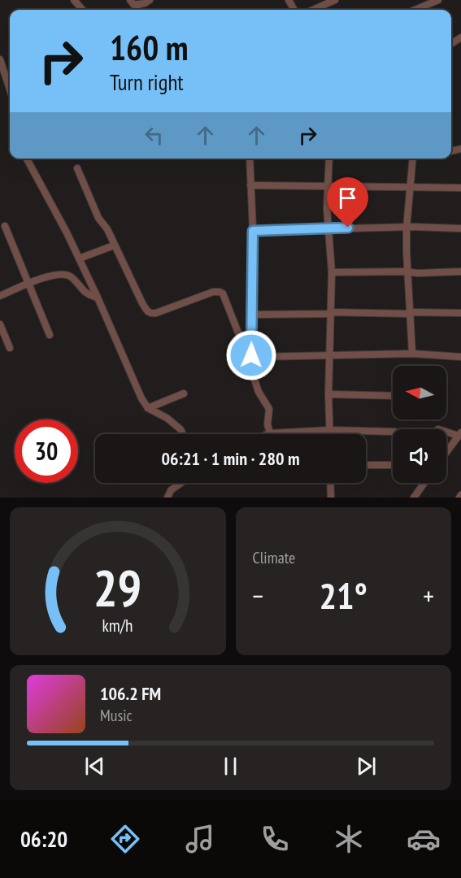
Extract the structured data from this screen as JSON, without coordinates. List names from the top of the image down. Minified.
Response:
{"north":"left","page":{"turn":["160 m","Turn right"],"limit":"30","trip":"06:21 · 1 min · 280 m","tile":"Climate","heat":["−","21°","+"],"song":["106.2 FM","Music"],"tabs":"06:20","gauge":["29","km/h"]}}
